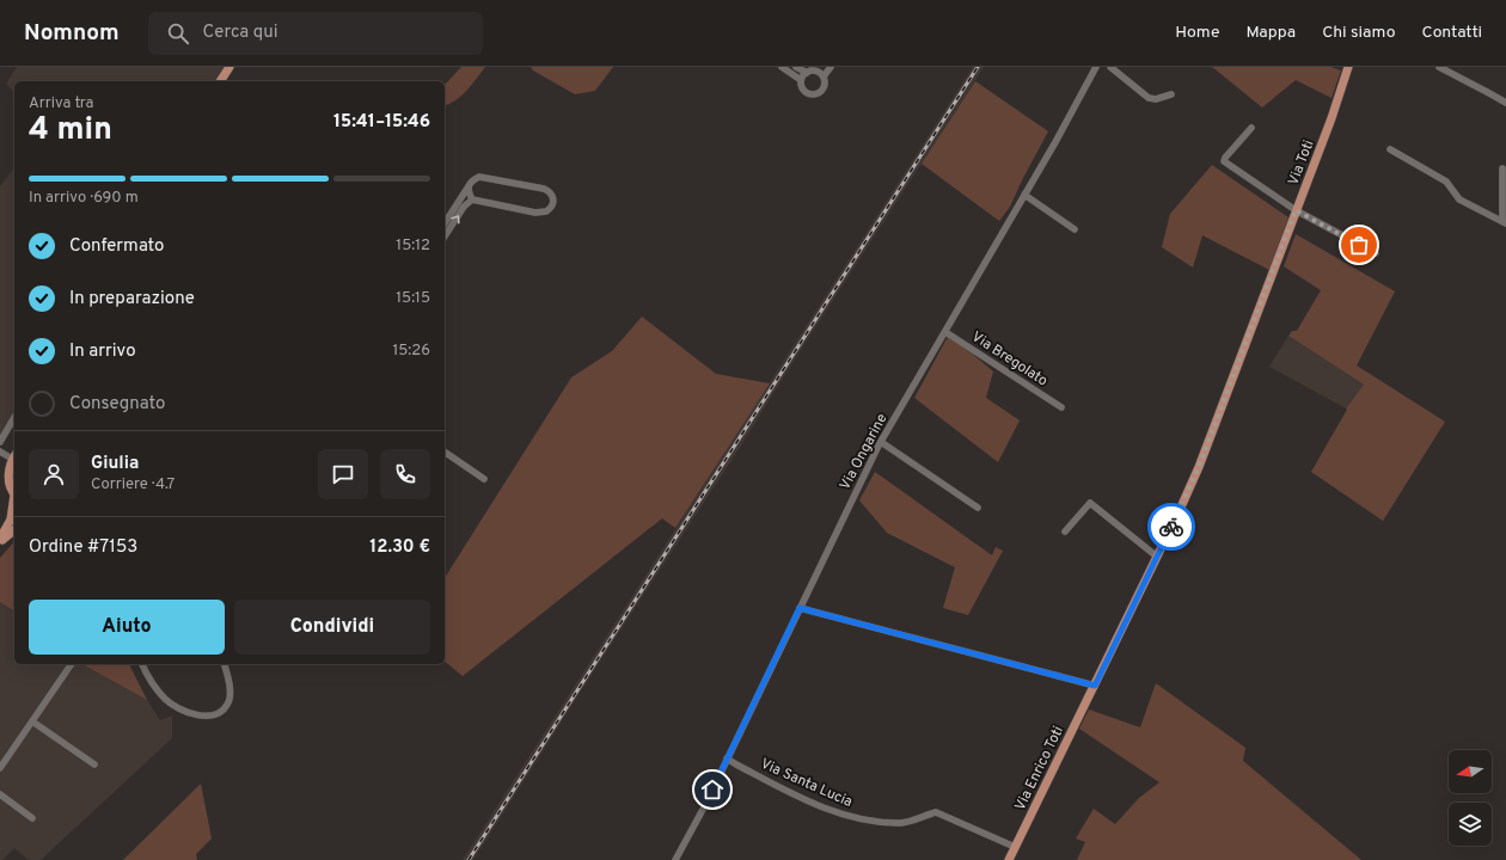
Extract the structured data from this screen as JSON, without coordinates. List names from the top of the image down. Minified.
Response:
{"streets":{"main road":["Via Toti","Via Enrico Toti"],"street":["Via Bregolato","Via Ongarine","Via Santa Lucia"]},"crossings":[["Via Toti","Via Enrico Toti"],["Via Bregolato","Via Ongarine"],["Via Ongarine","Via Santa Lucia"],["Via Enrico Toti","Via Santa Lucia"]],"north":"left","page":{"header":"Nomnom","search":"Cerca qui","nav":["Home","Mappa","Chi siamo","Contatti"],"heading":["4 min","Arriva tra","15:41–15:46"],"panel":["Giulia","Corriere · 4.7","Ordine #7153","12.30 €"],"bar":"In arrivo · 690 m","list":[["Confermato","15:12"],["In preparazione","15:15"],["In arrivo","15:26"],"Consegnato"],"buttons":["Aiuto","Condividi"]}}
